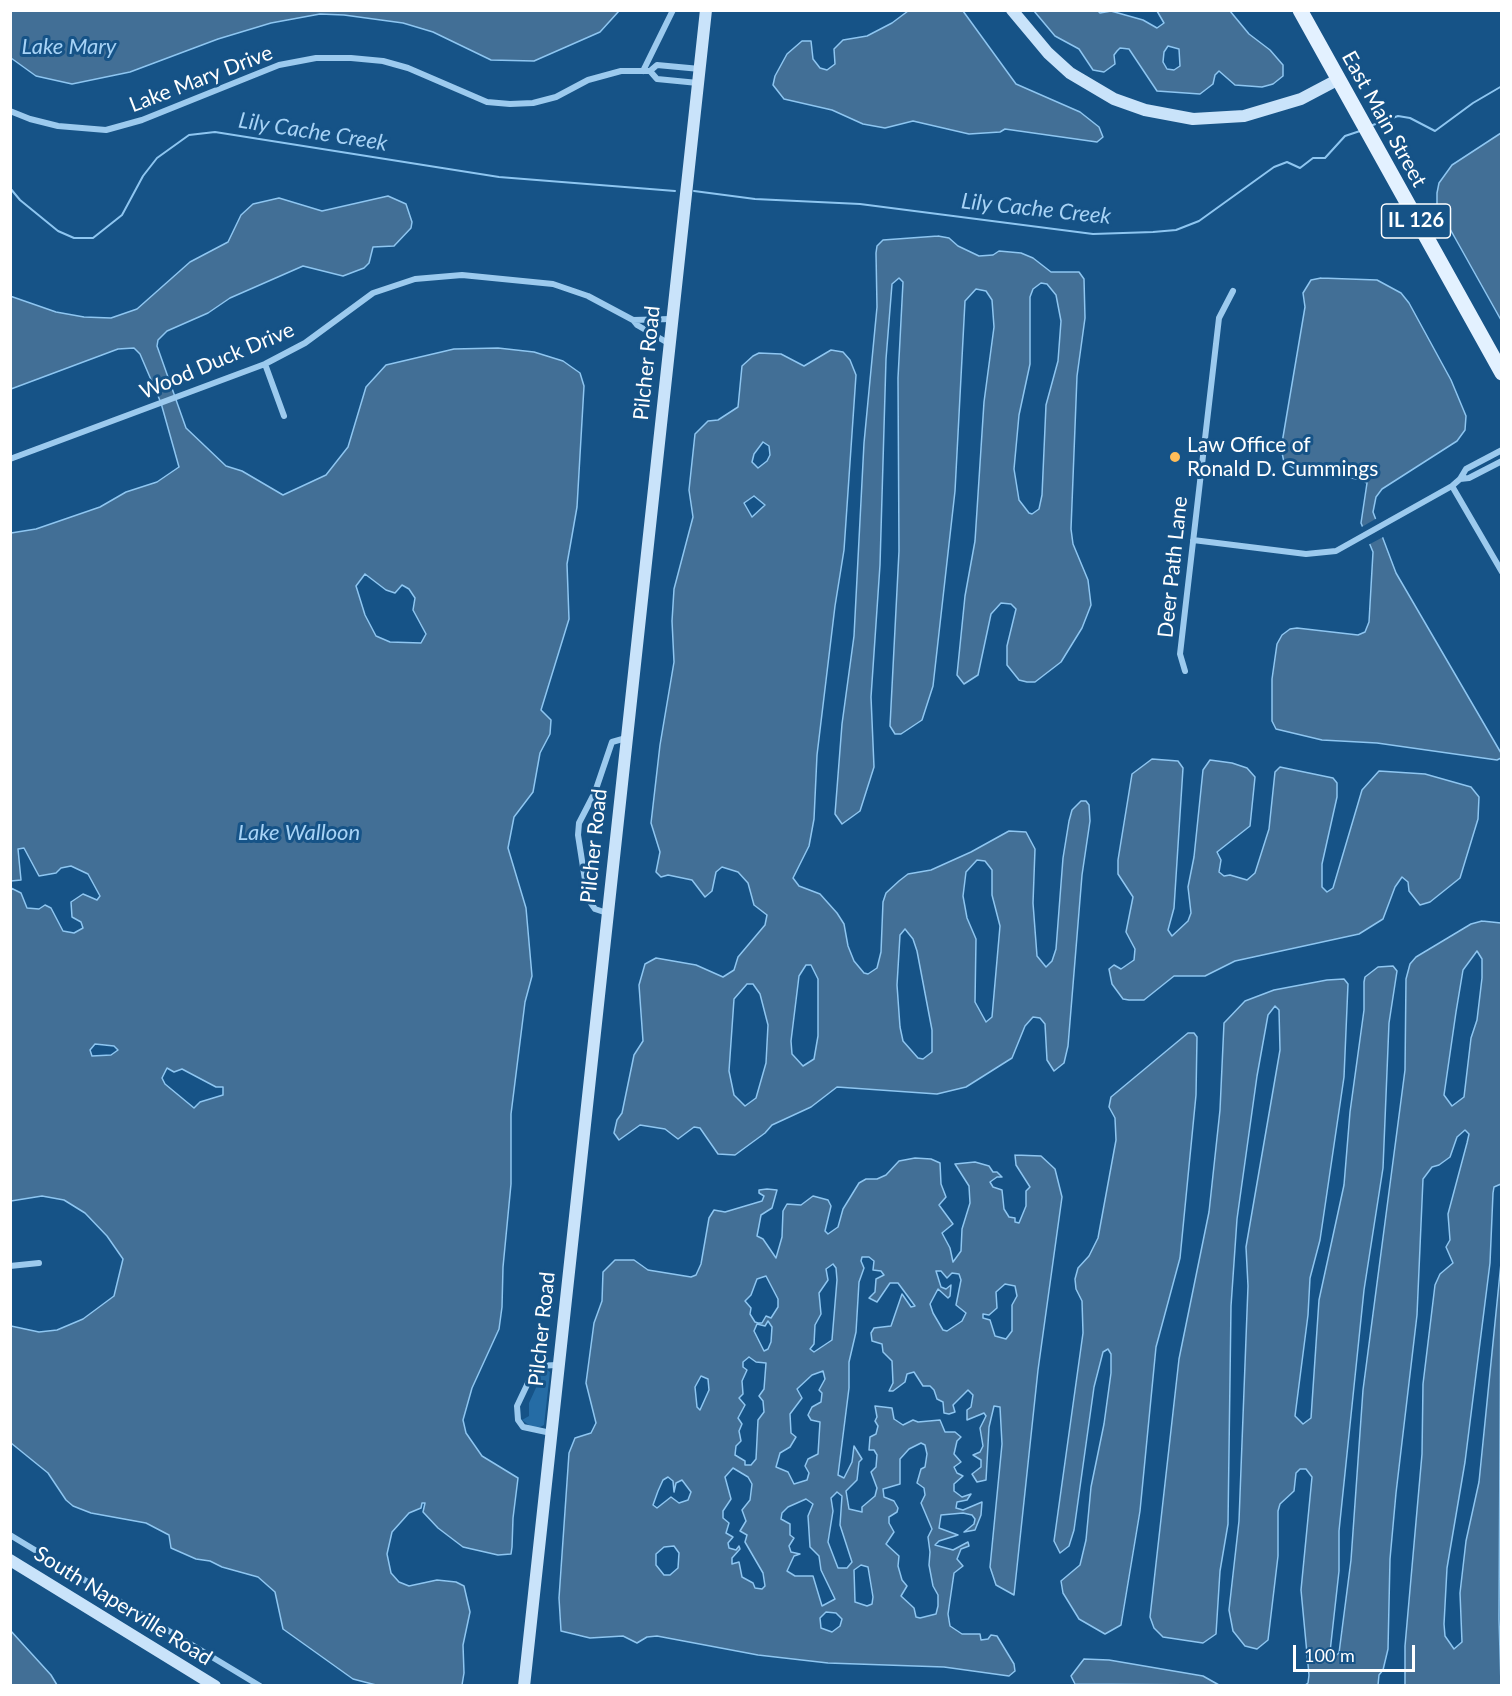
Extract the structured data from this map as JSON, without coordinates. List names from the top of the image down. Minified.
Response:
{"streets":{"main road":["East Main Street","IL 126"],"street":["Lake Mary Drive","Wood Duck Drive","Pilcher Road","Deer Path Lane","South Naperville Road"]},"crossings":[["Lake Mary Drive","Pilcher Road"],["Wood Duck Drive","Pilcher Road"]],"water":["Lake Mary","Lily Cache Creek","Lake Walloon"],"places":["Law Office of Ronald D. Cummings"],"scale_bar":"100 m"}
